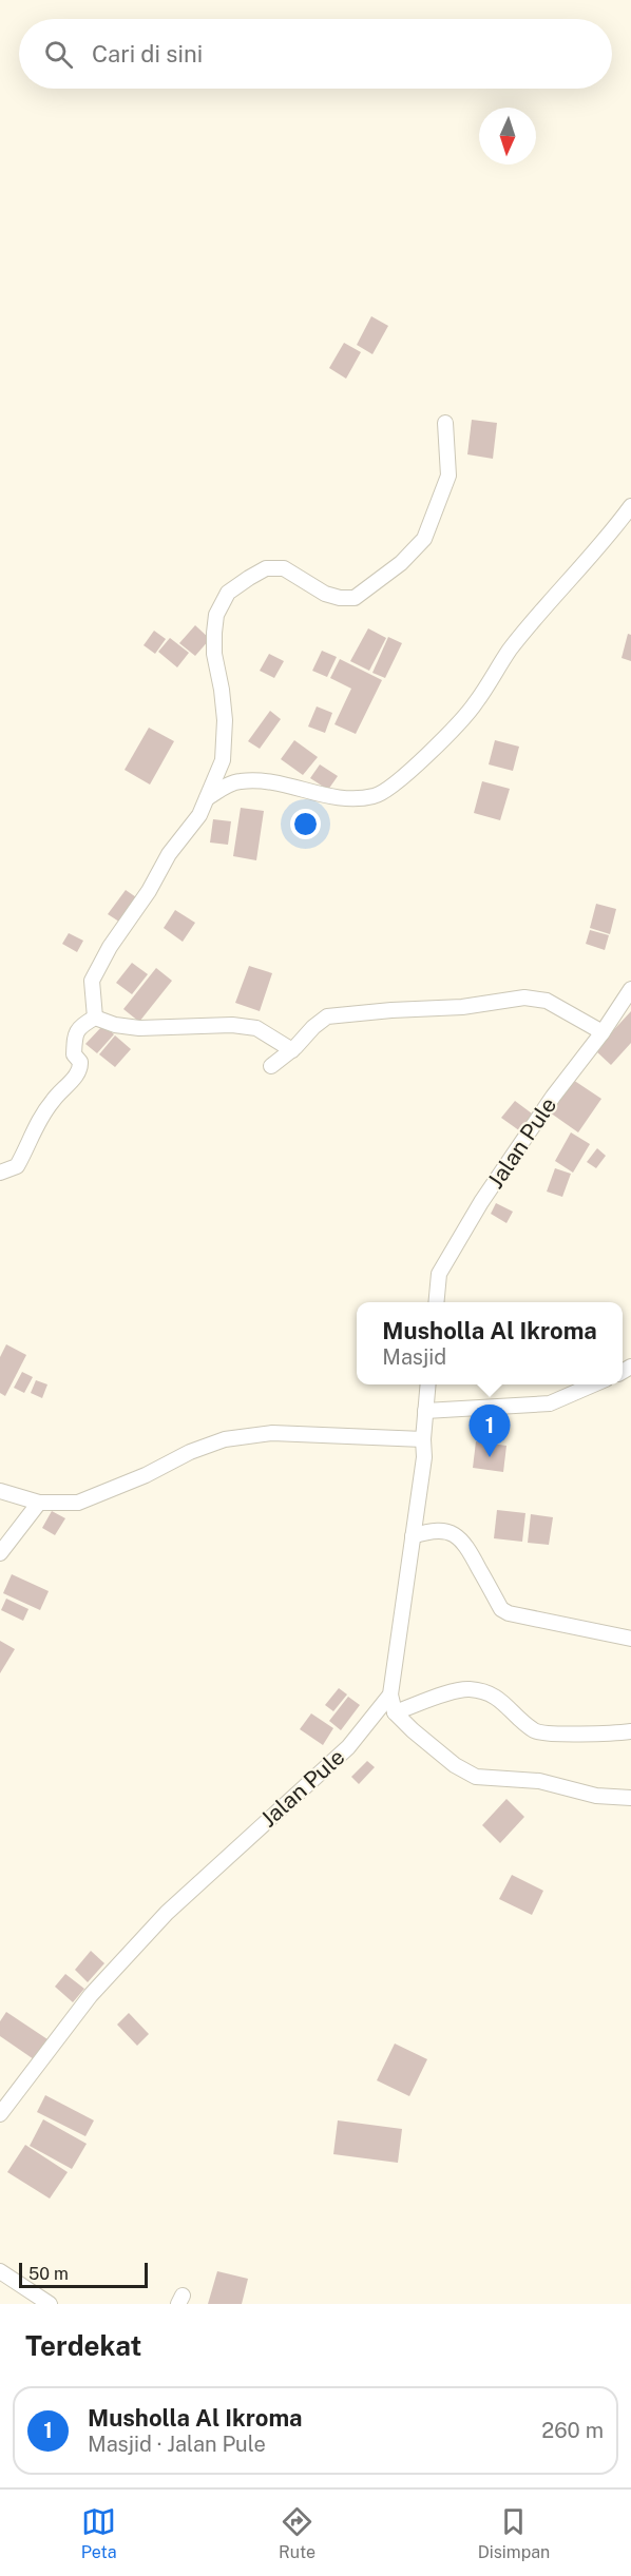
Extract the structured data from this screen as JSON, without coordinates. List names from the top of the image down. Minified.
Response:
{"streets":{"street":["Jalan Pule"]},"scale_bar":"50 m","north":"bottom","page":{"search":"Cari di sini","popup":["Musholla Al Ikroma","Masjid"],"pins":"1","scale":"50 m","heading":"Terdekat","list":[{"mark":"1","name":"Musholla Al Ikroma","note":"Masjid · Jalan Pule","value":"260 m"}],"nav":["Peta","Rute","Disimpan"]}}
